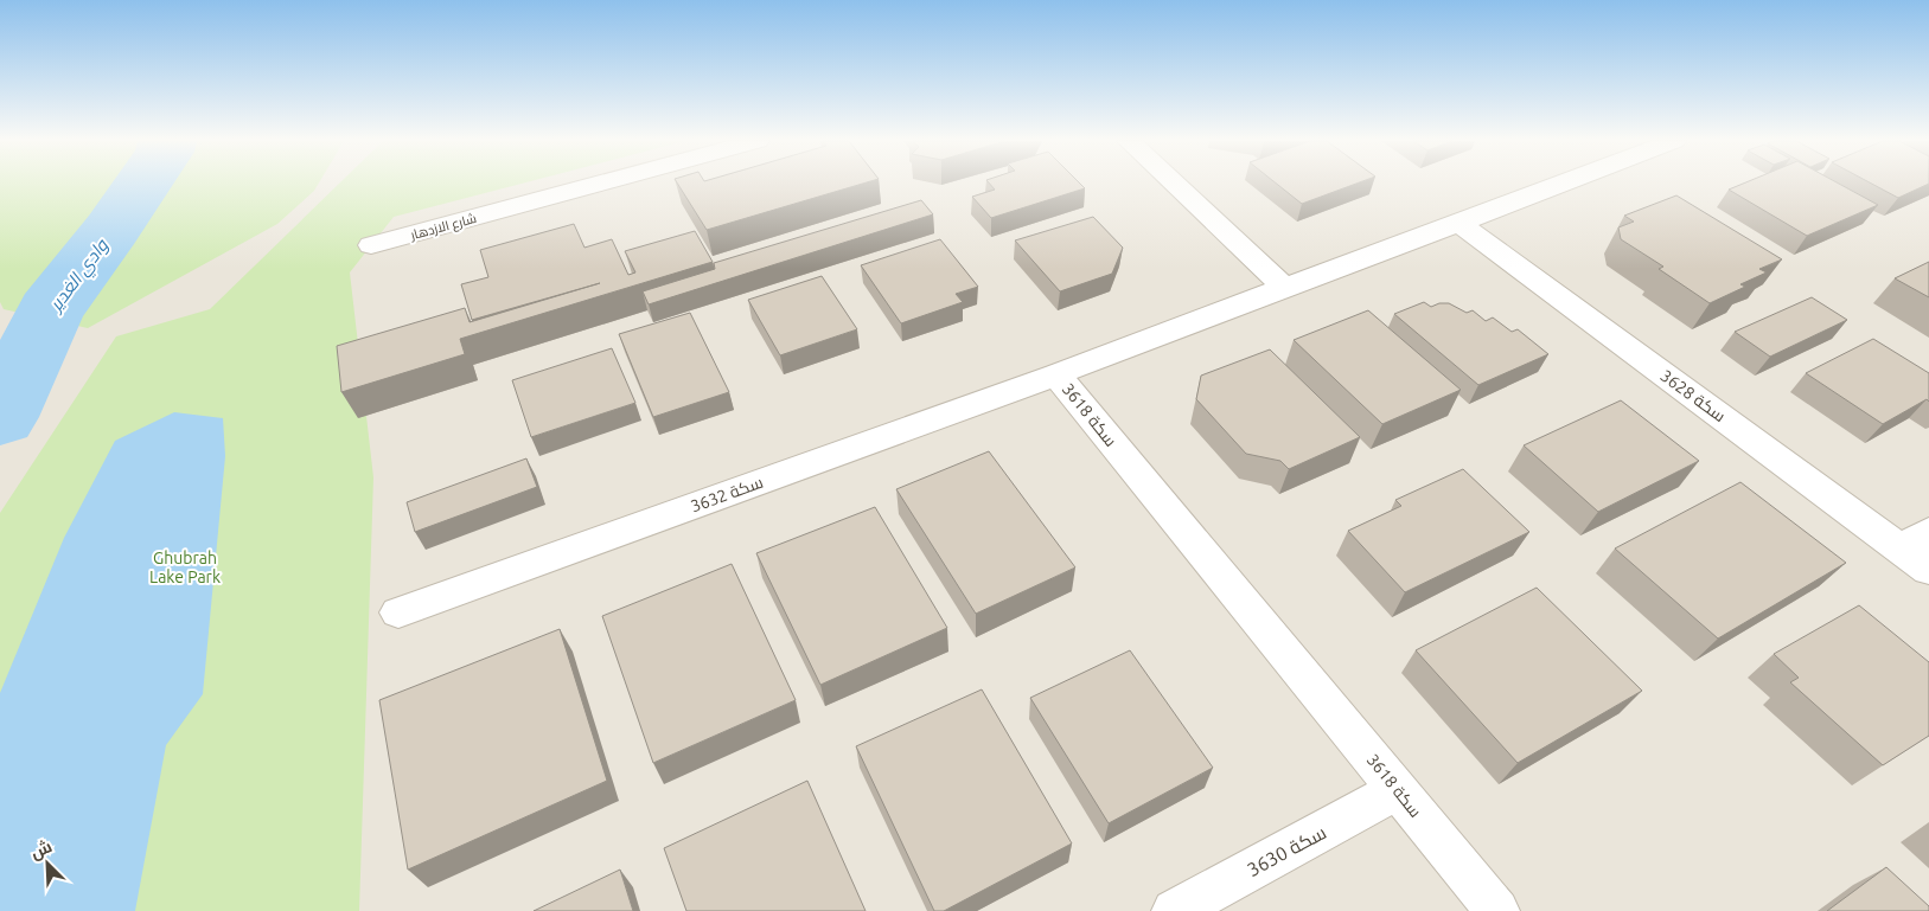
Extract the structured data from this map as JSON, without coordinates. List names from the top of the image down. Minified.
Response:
{"streets":{"street":["شارع الازدهار","سكة 3628","سكة 3618","سكة 3632","سكة 3630"]},"crossings":[["سكة 3628","سكة 3618"],["سكة 3618","سكة 3632"],["سكة 3618","سكة 3630"]],"water":["وادي الغدير"],"parks":["Ghubrah Lake Park"],"north":"top left"}
